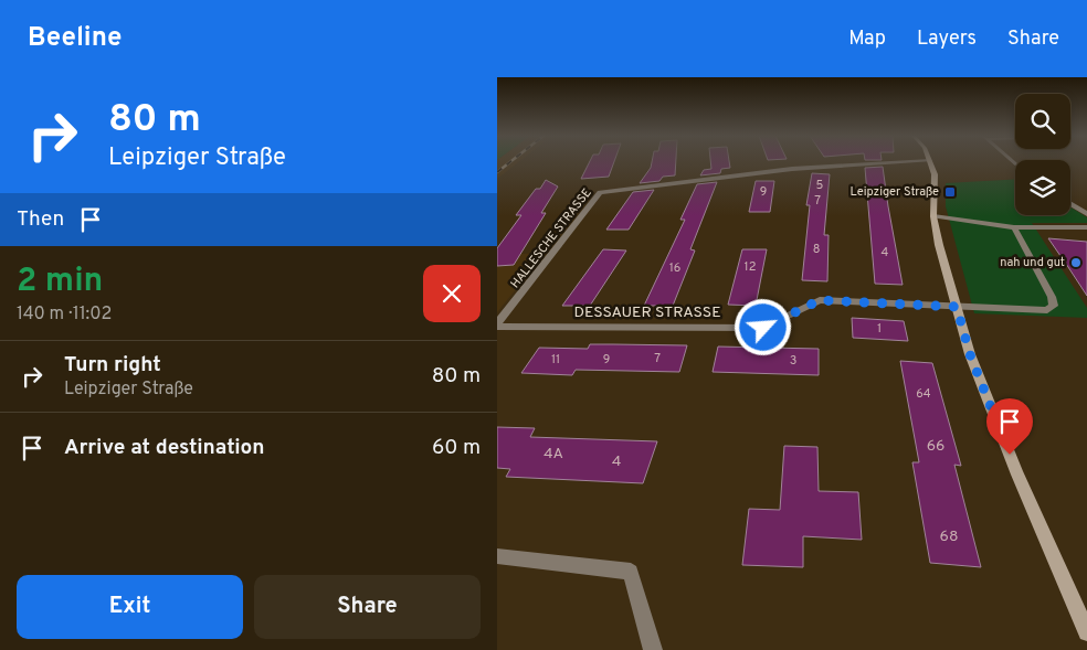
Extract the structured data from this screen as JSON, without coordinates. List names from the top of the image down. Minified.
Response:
{"streets":{"street":["HALLESCHE STRASSE","DESSAUER STRASSE"]},"crossings":[["HALLESCHE STRASSE","DESSAUER STRASSE"]],"places":{"transit":["Leipziger Straße"],"other":["nah und gut"]},"house_numbers":["5","9","7","8","4","12","16","1","7","11","9","3","64","66","4A","4","68"],"page":{"header":"Beeline","nav":["Map","Layers","Share"],"turn":["80 m","Leipziger Straße"],"then":"Then","heading":["2 min","140 m · 11:02"],"list":[{"name":"Turn right","note":"Leipziger Straße","value":"80 m"},{"name":"Arrive at destination","value":"60 m"}],"buttons":["Exit","Share"]}}
